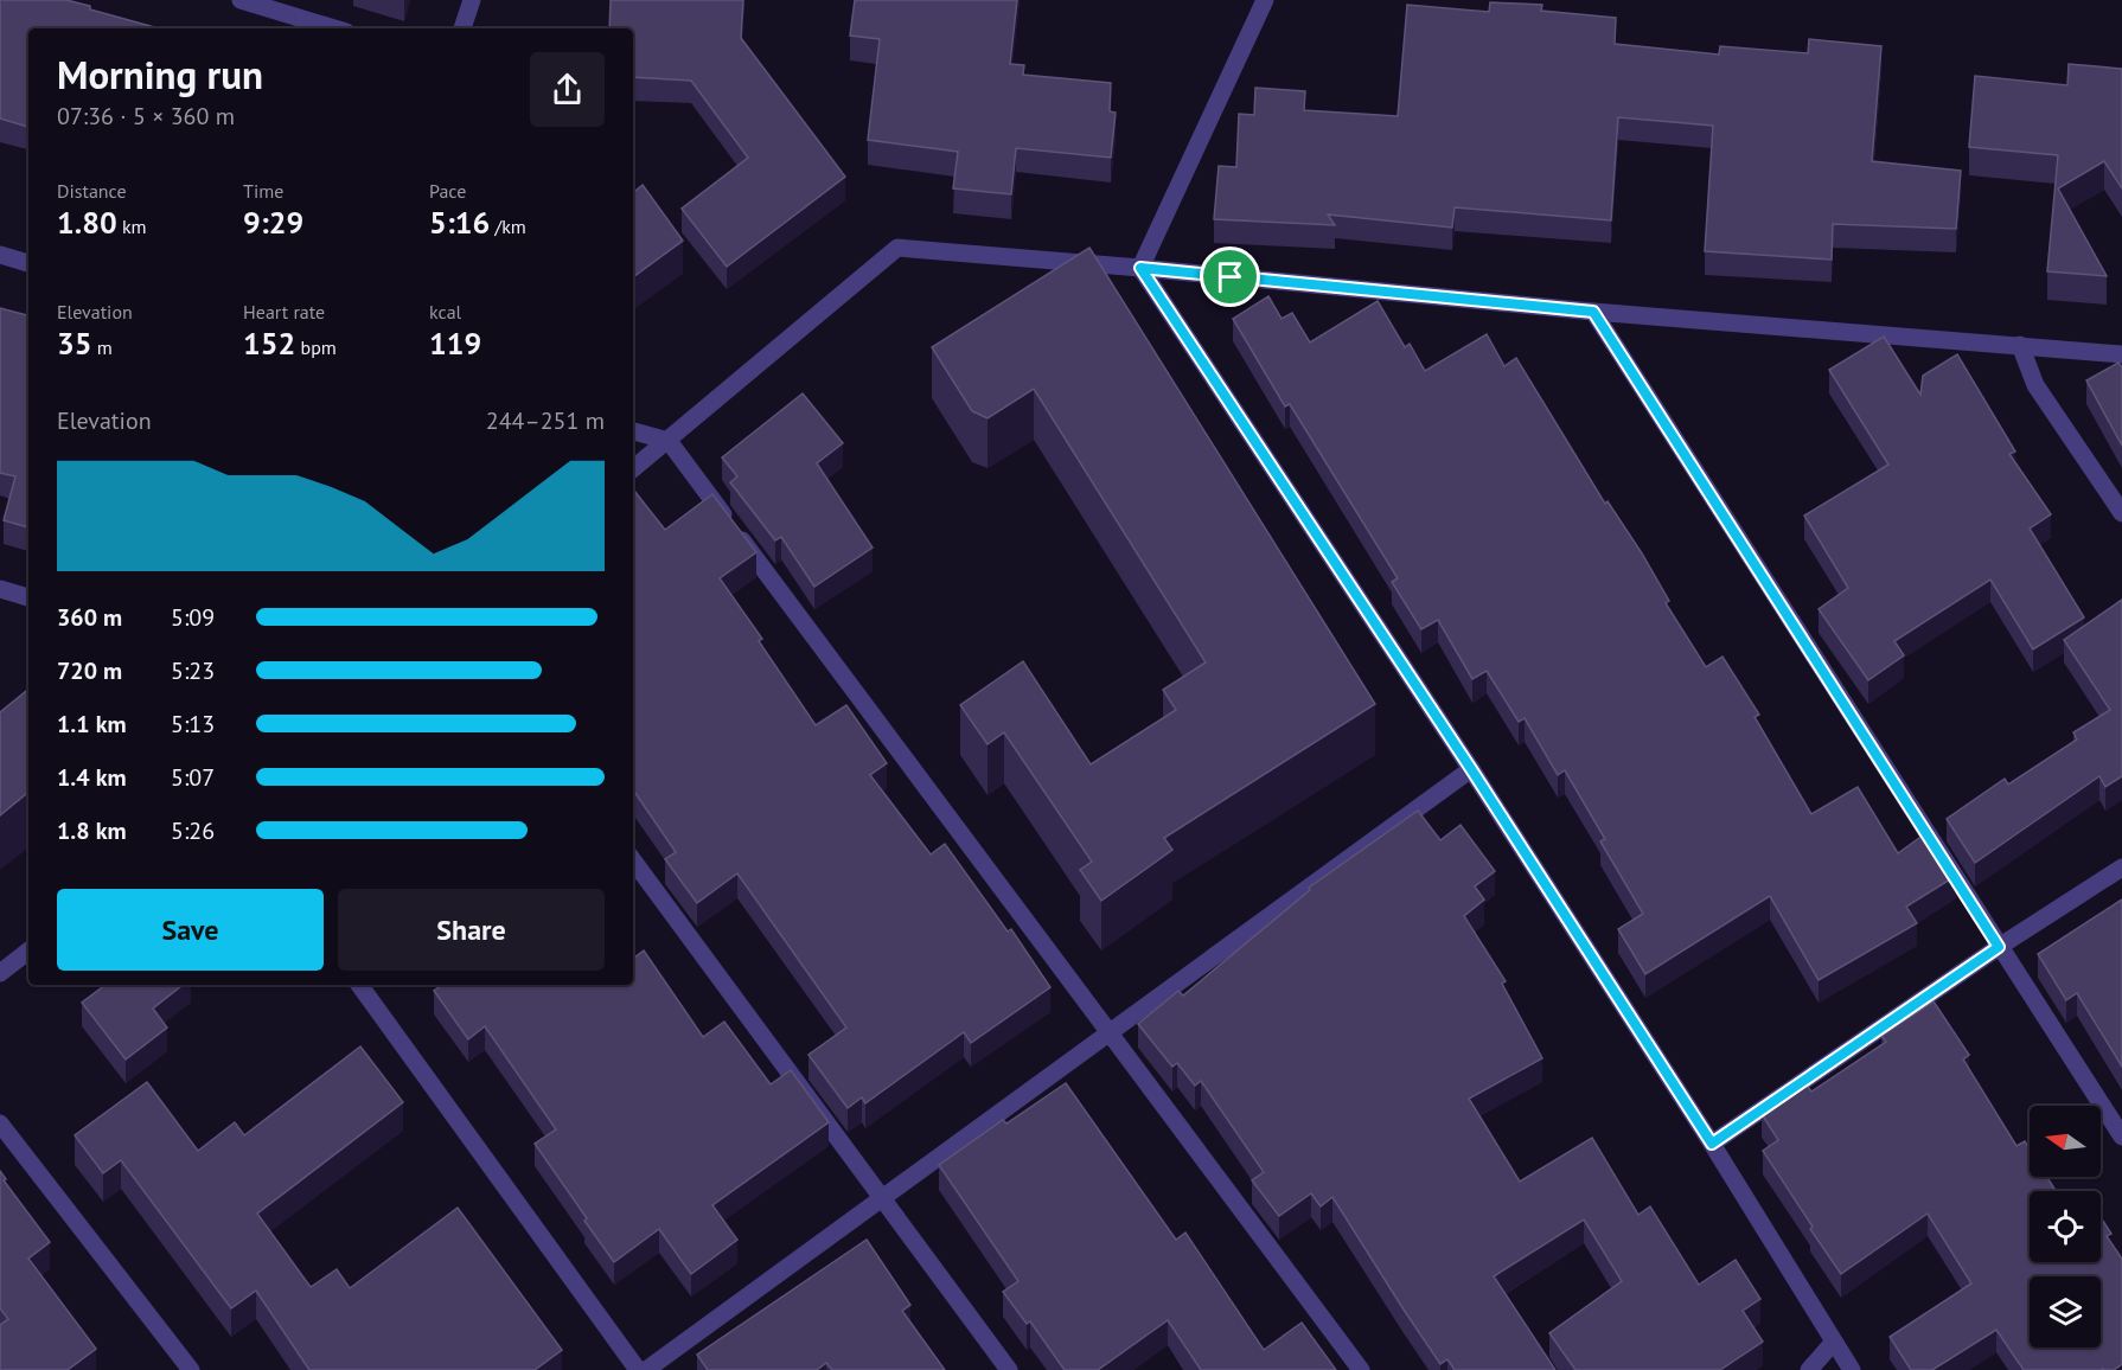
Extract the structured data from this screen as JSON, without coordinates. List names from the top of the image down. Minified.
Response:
{"north":"left","page":{"heading":["Morning run","07:36 · 5 × 360 m"],"stats":[["Distance","1.80 km"],["Time","9:29"],["Pace","5:16 /km"],["Elevation","35 m"],["Heart rate","152 bpm"],["kcal","119"]],"chart":["Elevation","244–251 m"],"list":[{"name":"360 m","note":"5:09"},{"name":"720 m","note":"5:23"},{"name":"1.1 km","note":"5:13"},{"name":"1.4 km","note":"5:07"},{"name":"1.8 km","note":"5:26"}],"buttons":["Save","Share"]}}
